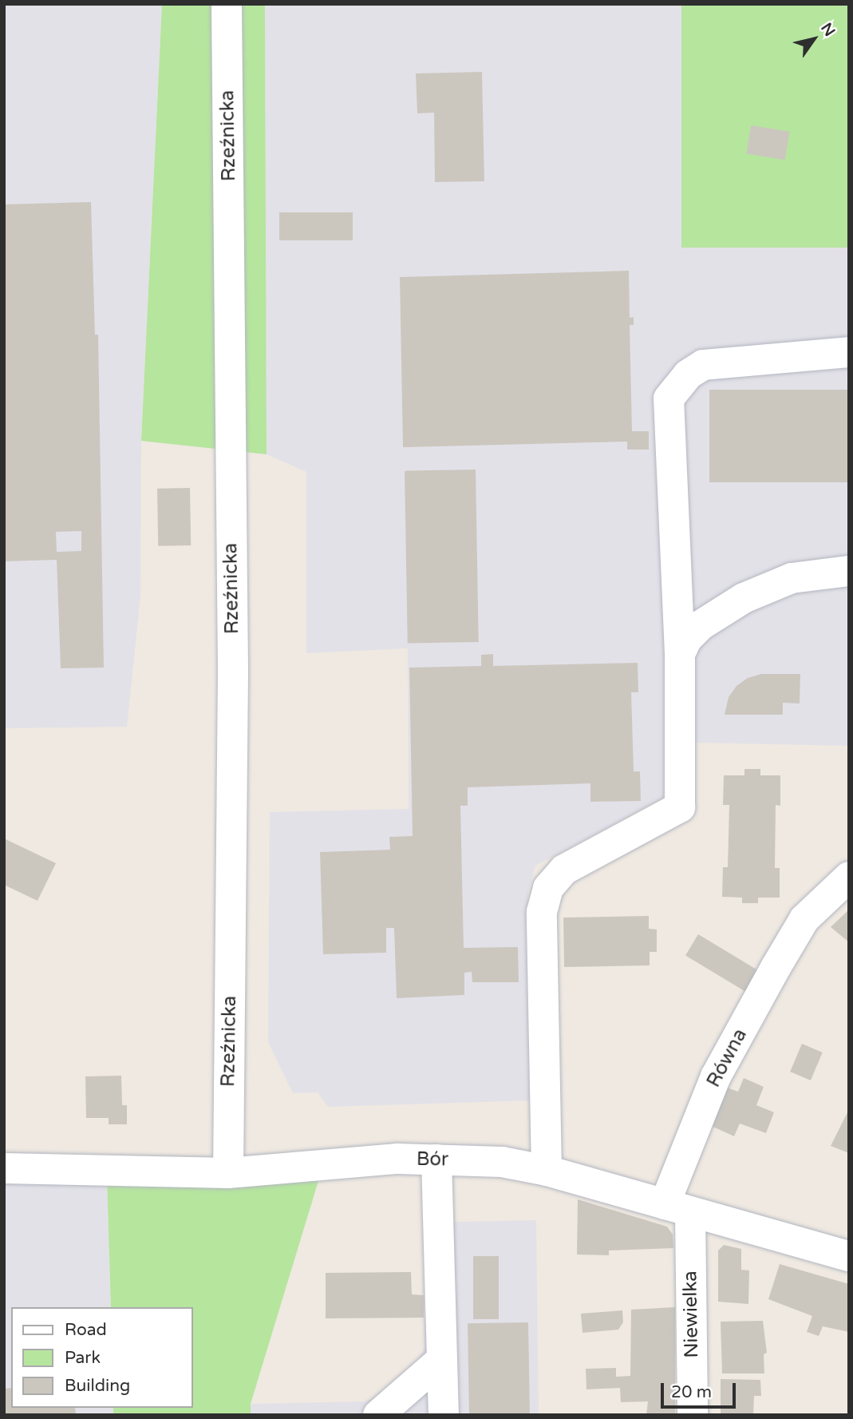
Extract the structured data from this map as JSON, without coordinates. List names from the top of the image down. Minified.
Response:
{"streets":{"street":["Rzeźnicka","Równa","Bór","Niewielka"]},"crossings":[["Rzeźnicka","Bór"],["Równa","Bór"],["Równa","Niewielka"],["Bór","Niewielka"]],"legend":["Road","Park","Building"],"scale_bar":"20 m","north":"top right"}
